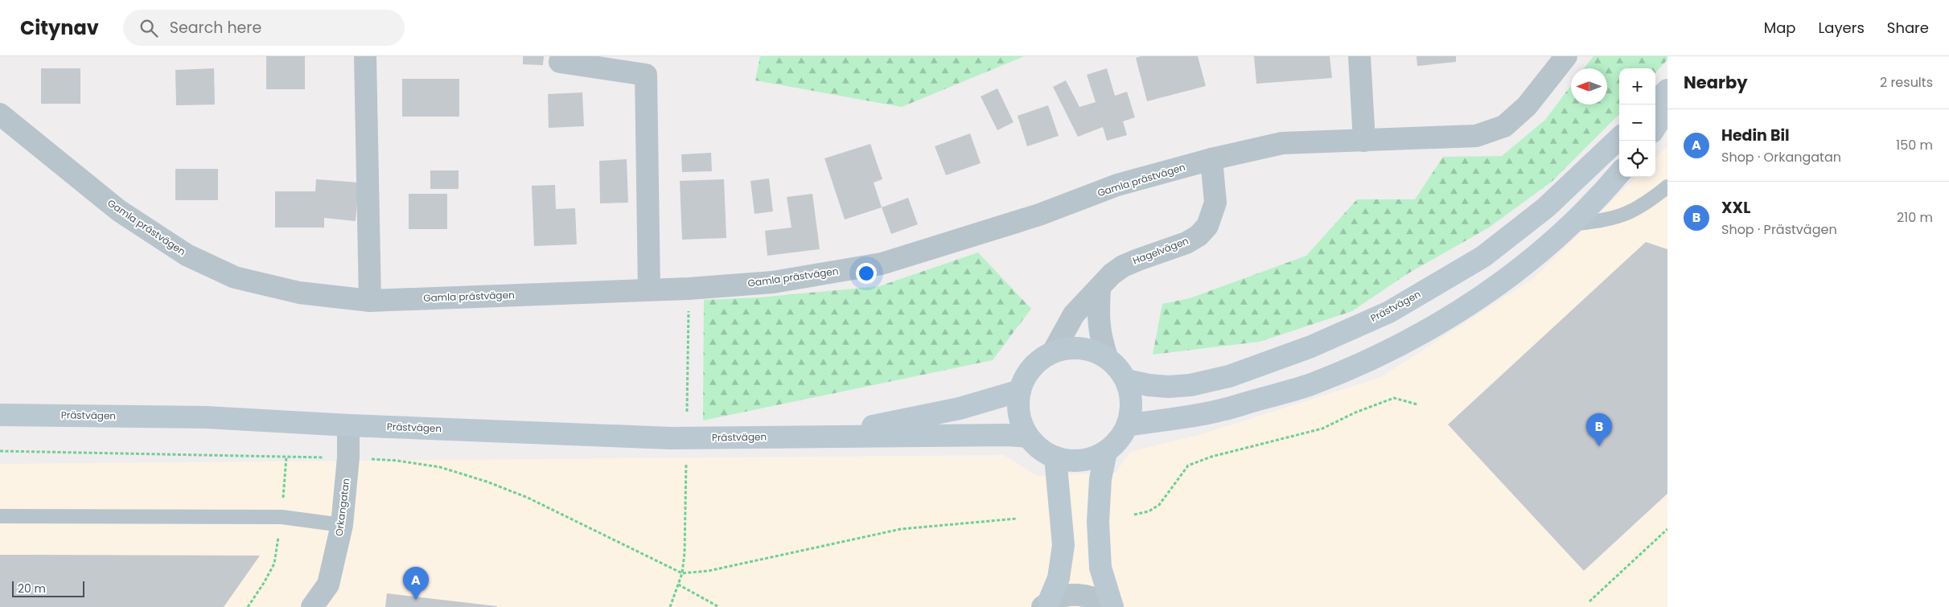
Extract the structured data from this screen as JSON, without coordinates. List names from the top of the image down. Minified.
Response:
{"streets":{"street":["Gamla prästvägen","Hagelvägen","Prästvägen","Orkangatan"]},"crossings":[["Gamla prästvägen","Hagelvägen"],["Hagelvägen","Prästvägen"],["Prästvägen","Orkangatan"]],"scale_bar":"20 m","north":"left","page":{"header":"Citynav","search":"Search here","nav":["Map","Layers","Share"],"heading":["Nearby","2 results"],"map_buttons":["+","−"],"list":[{"mark":"A","name":"Hedin Bil","note":"Shop · Orkangatan","value":"150 m"},{"mark":"B","name":"XXL","note":"Shop · Prästvägen","value":"210 m"}],"pins":["B","A"],"scale":"20 m"}}
